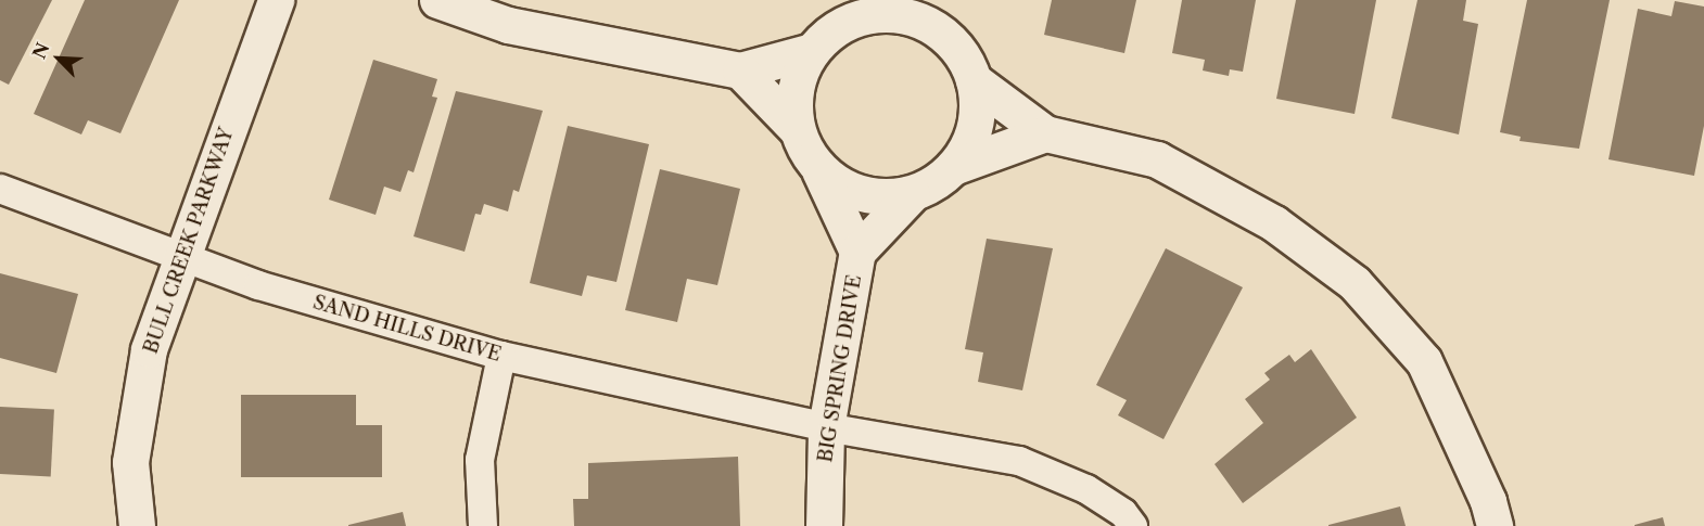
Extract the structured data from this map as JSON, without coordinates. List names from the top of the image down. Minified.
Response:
{"streets":{"street":["BULL CREEK PARKWAY","BIG SPRING DRIVE"],"lane":["SAND HILLS DRIVE"]},"crossings":[["BULL CREEK PARKWAY","SAND HILLS DRIVE"],["SAND HILLS DRIVE","BIG SPRING DRIVE"]],"north":"top left"}
